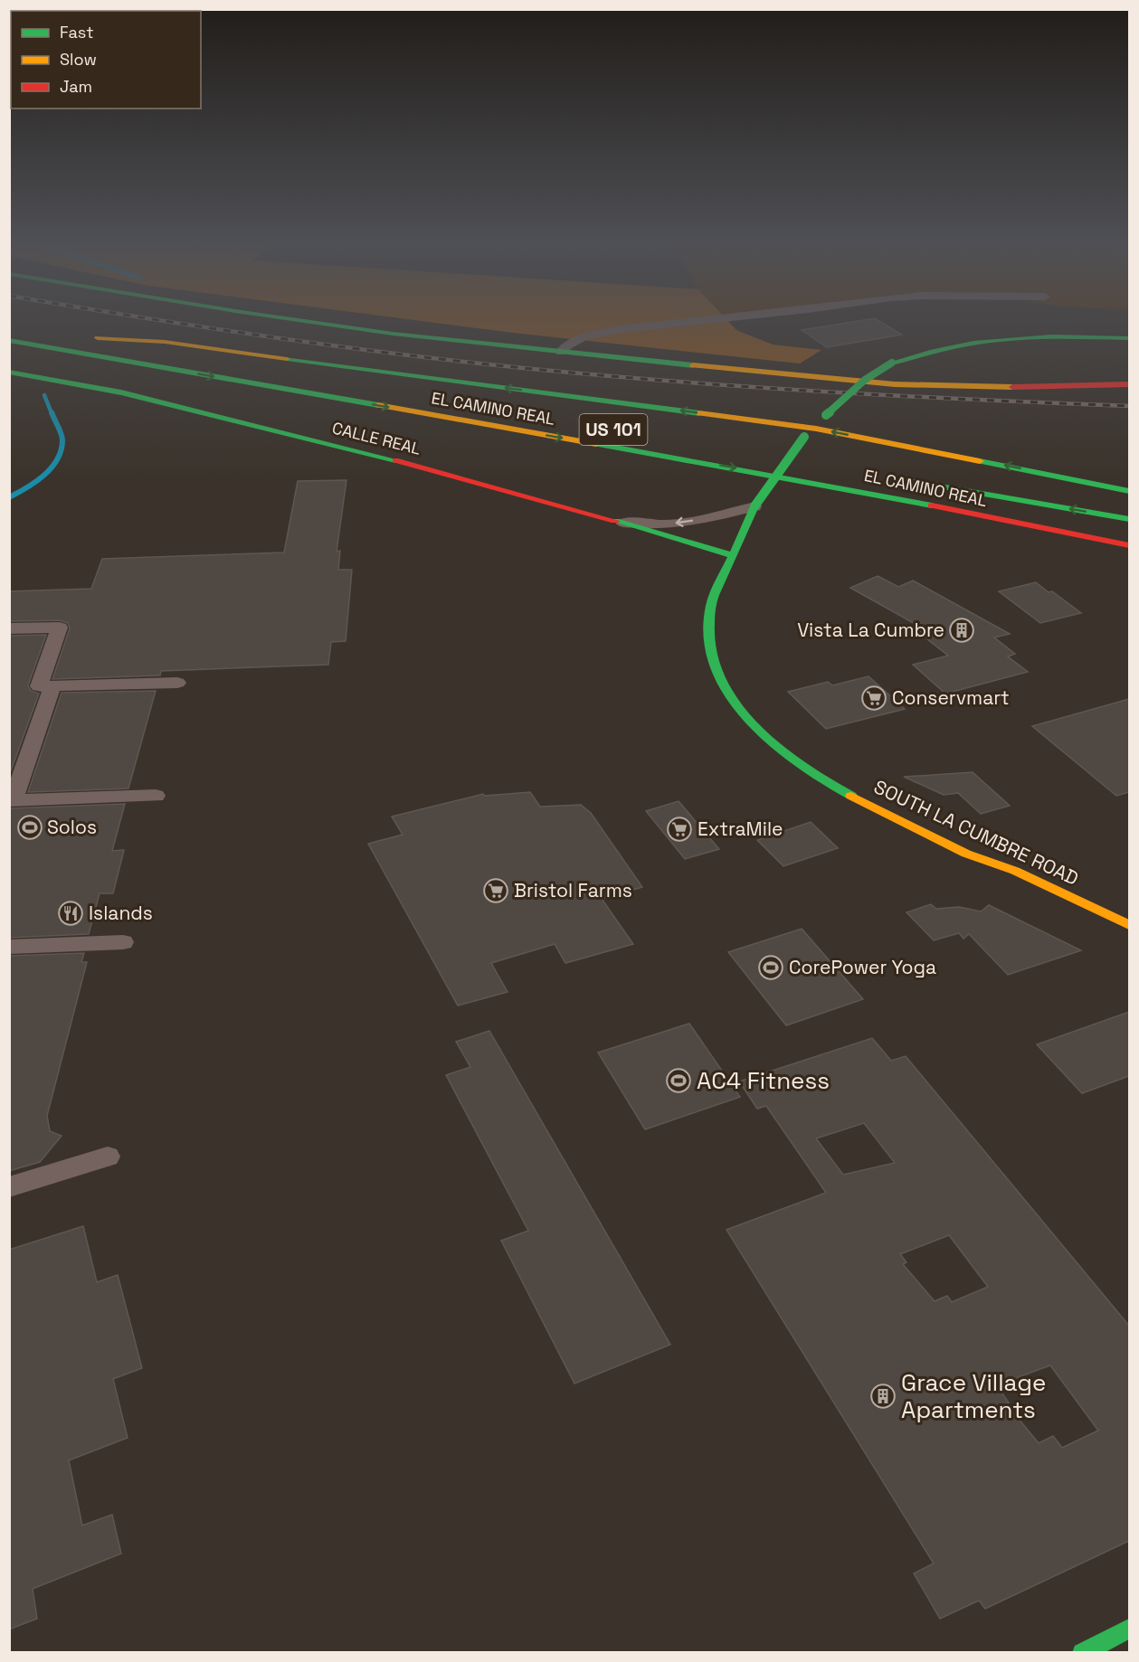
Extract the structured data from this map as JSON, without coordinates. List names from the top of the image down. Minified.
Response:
{"streets":{"main road":["EL CAMINO REAL","US 101","CALLE REAL","SOUTH LA CUMBRE ROAD"]},"crossings":[["CALLE REAL","SOUTH LA CUMBRE ROAD"]],"places":{"building":["Vista La Cumbre","Grace Village Apartments"],"supermarket":["Conservmart","ExtraMile","Bristol Farms"],"sports":["Solos","CorePower Yoga","AC4 Fitness"],"restaurant":["Islands"]},"legend":["Fast","Slow","Jam"]}
